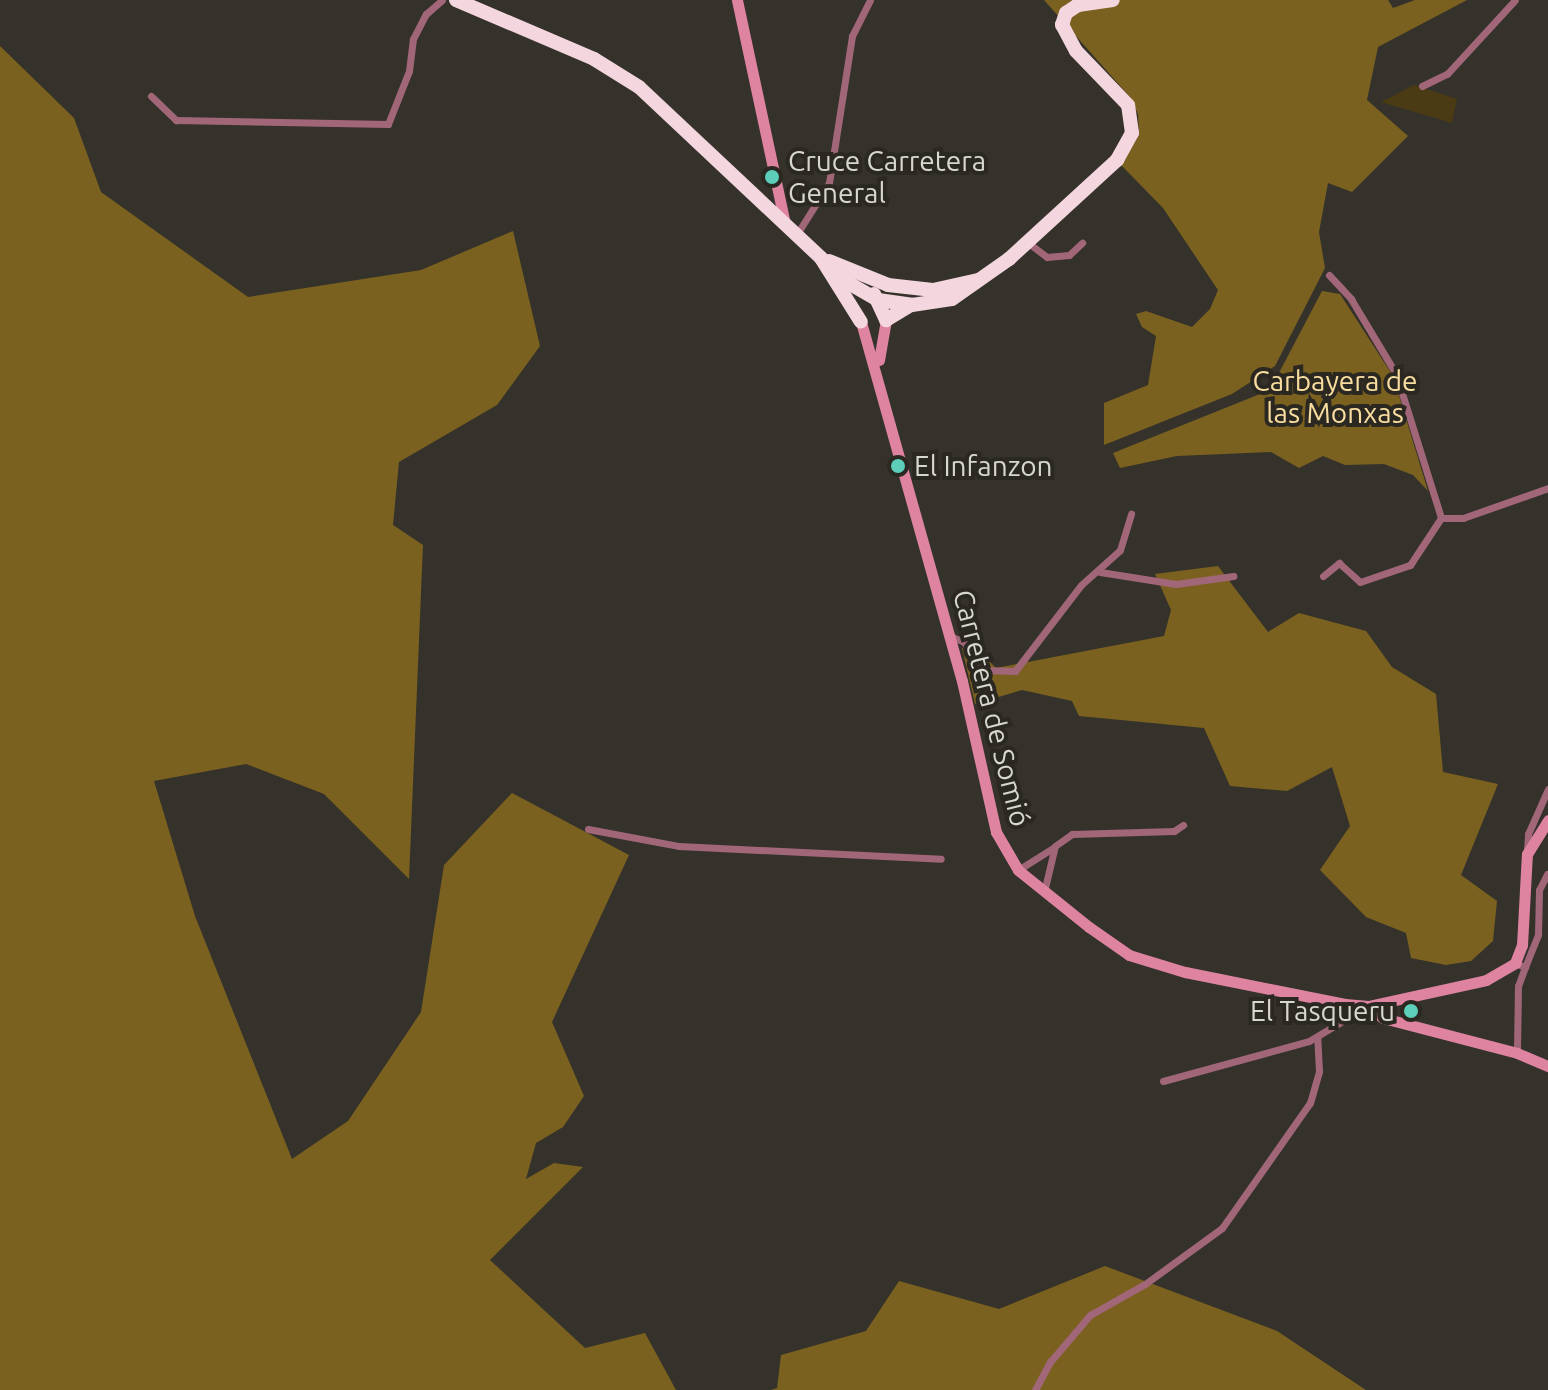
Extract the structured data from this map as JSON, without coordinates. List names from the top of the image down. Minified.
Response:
{"streets":{"street":["Carretera de Somió"]},"parks":["Carbayera de las Monxas"],"places":["Cruce Carretera General","El Infanzon","El Tasqueru"]}
